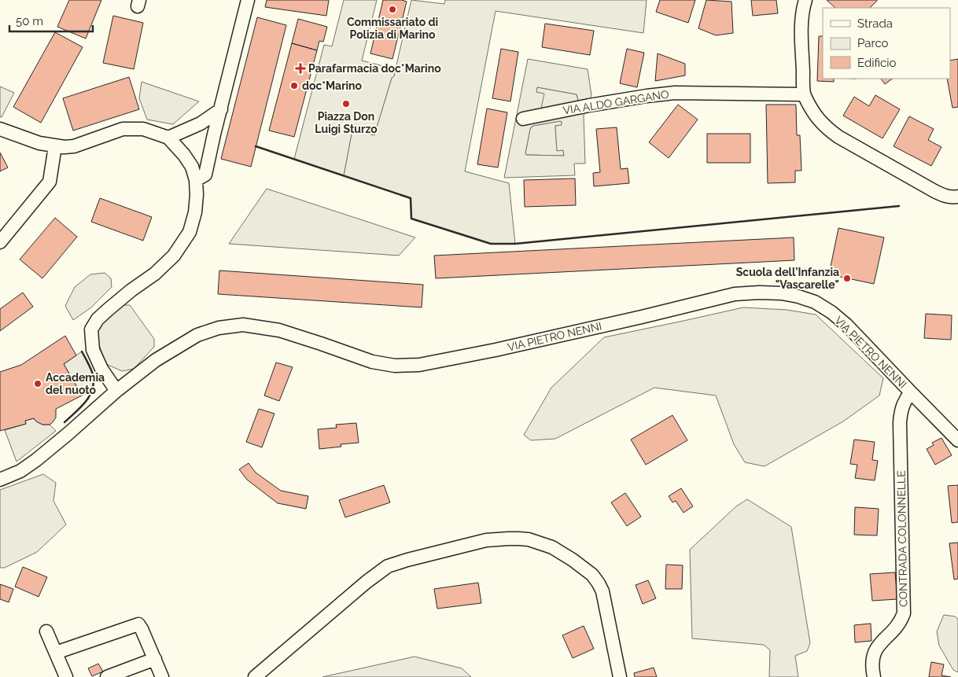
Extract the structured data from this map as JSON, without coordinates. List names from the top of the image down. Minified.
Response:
{"streets":{"street":["VIA ALDO GARGANO","VIA PIETRO NENNI","CONTRADA COLONNELLE"]},"crossings":[["VIA PIETRO NENNI","CONTRADA COLONNELLE"]],"places":{"other":["Commissariato di Polizia di Marino","doc*Marino","Piazza Don Luigi Sturzo","Scuola dell'Infanzia \"Vascarelle\"","Accademia del nuoto"],"health":["Parafarmacia doc*Marino"]},"legend":["Strada","Parco","Edificio"],"scale_bar":"50 m"}
